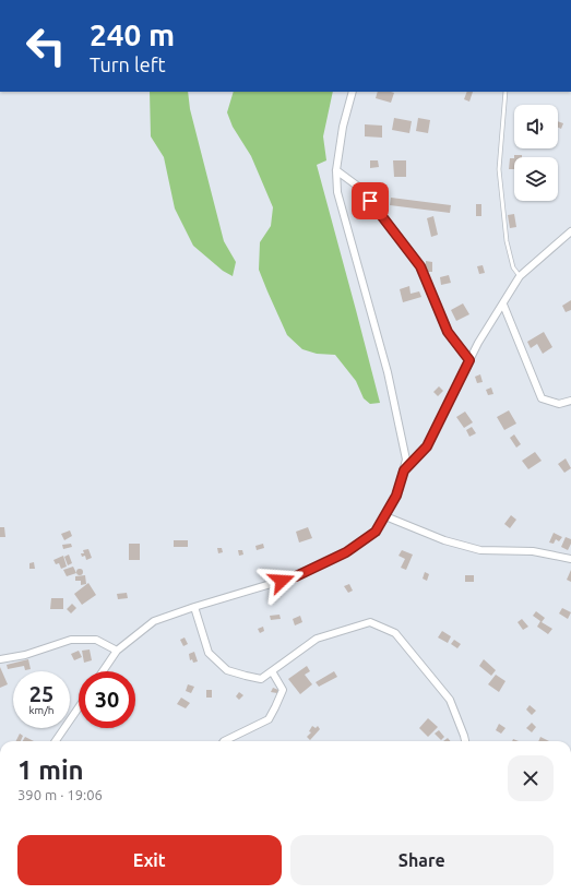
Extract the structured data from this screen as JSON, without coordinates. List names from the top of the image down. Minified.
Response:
{"page":{"turn":["240 m","Turn left"],"speed":"25 km/h","limit":"30","heading":["1 min","390 m · 19:06"],"buttons":["Exit","Share"]}}
